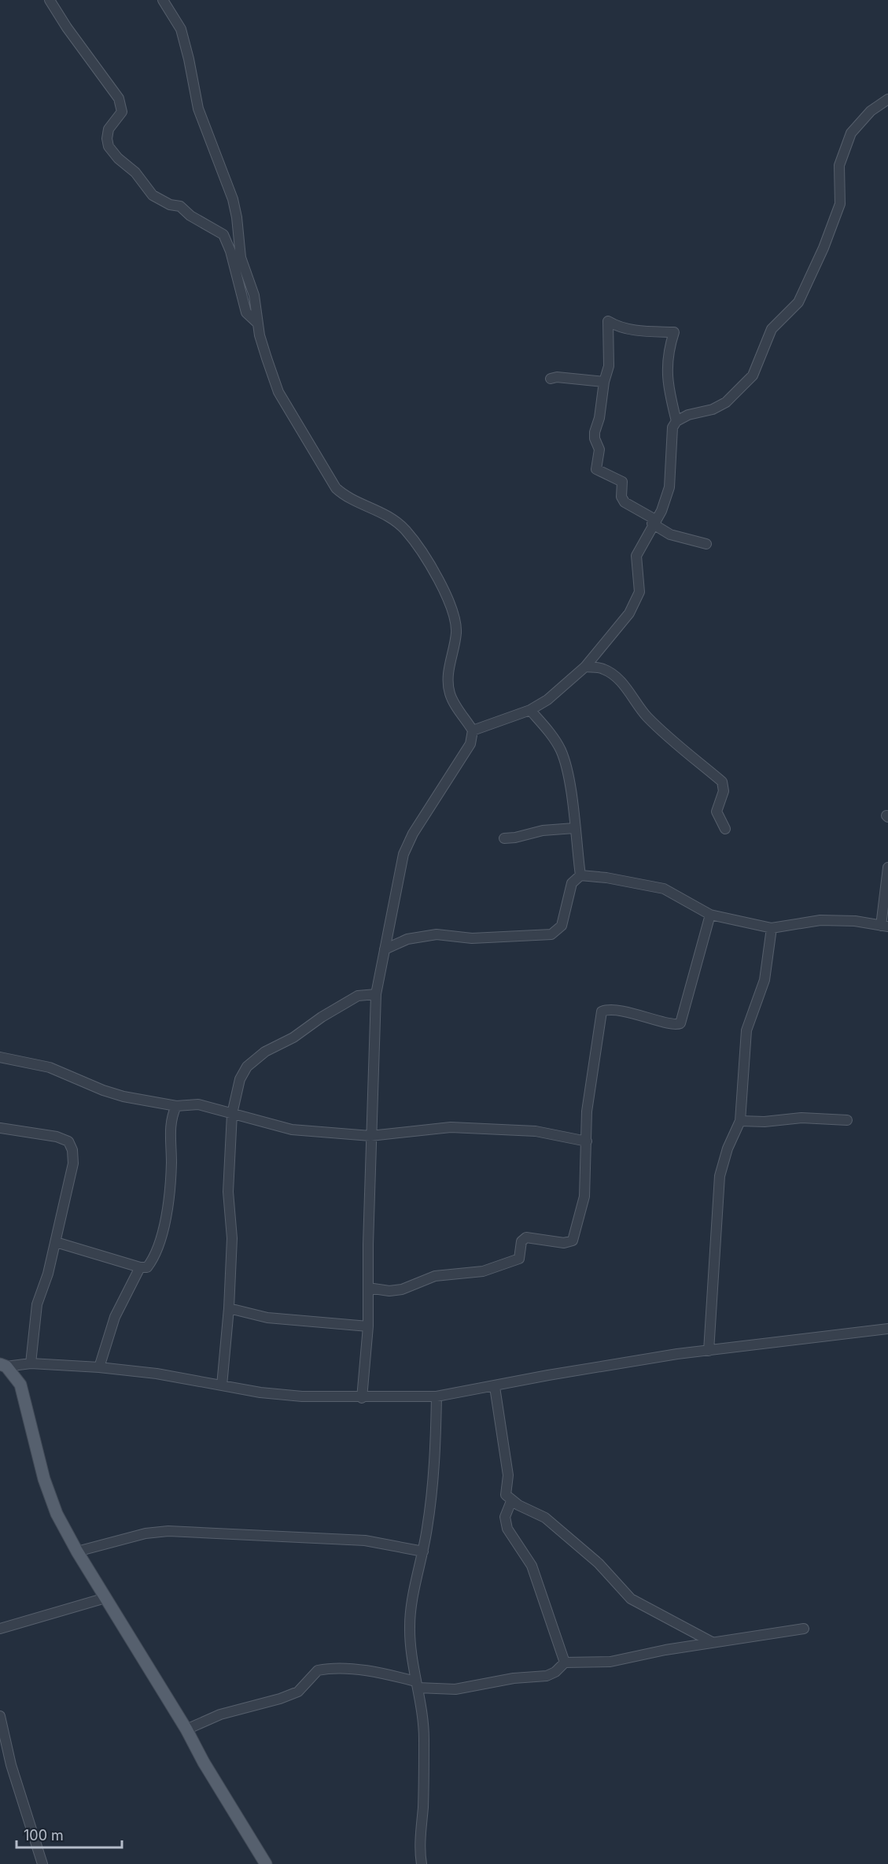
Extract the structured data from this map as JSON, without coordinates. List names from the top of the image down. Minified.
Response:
{"scale_bar":"100 m"}
